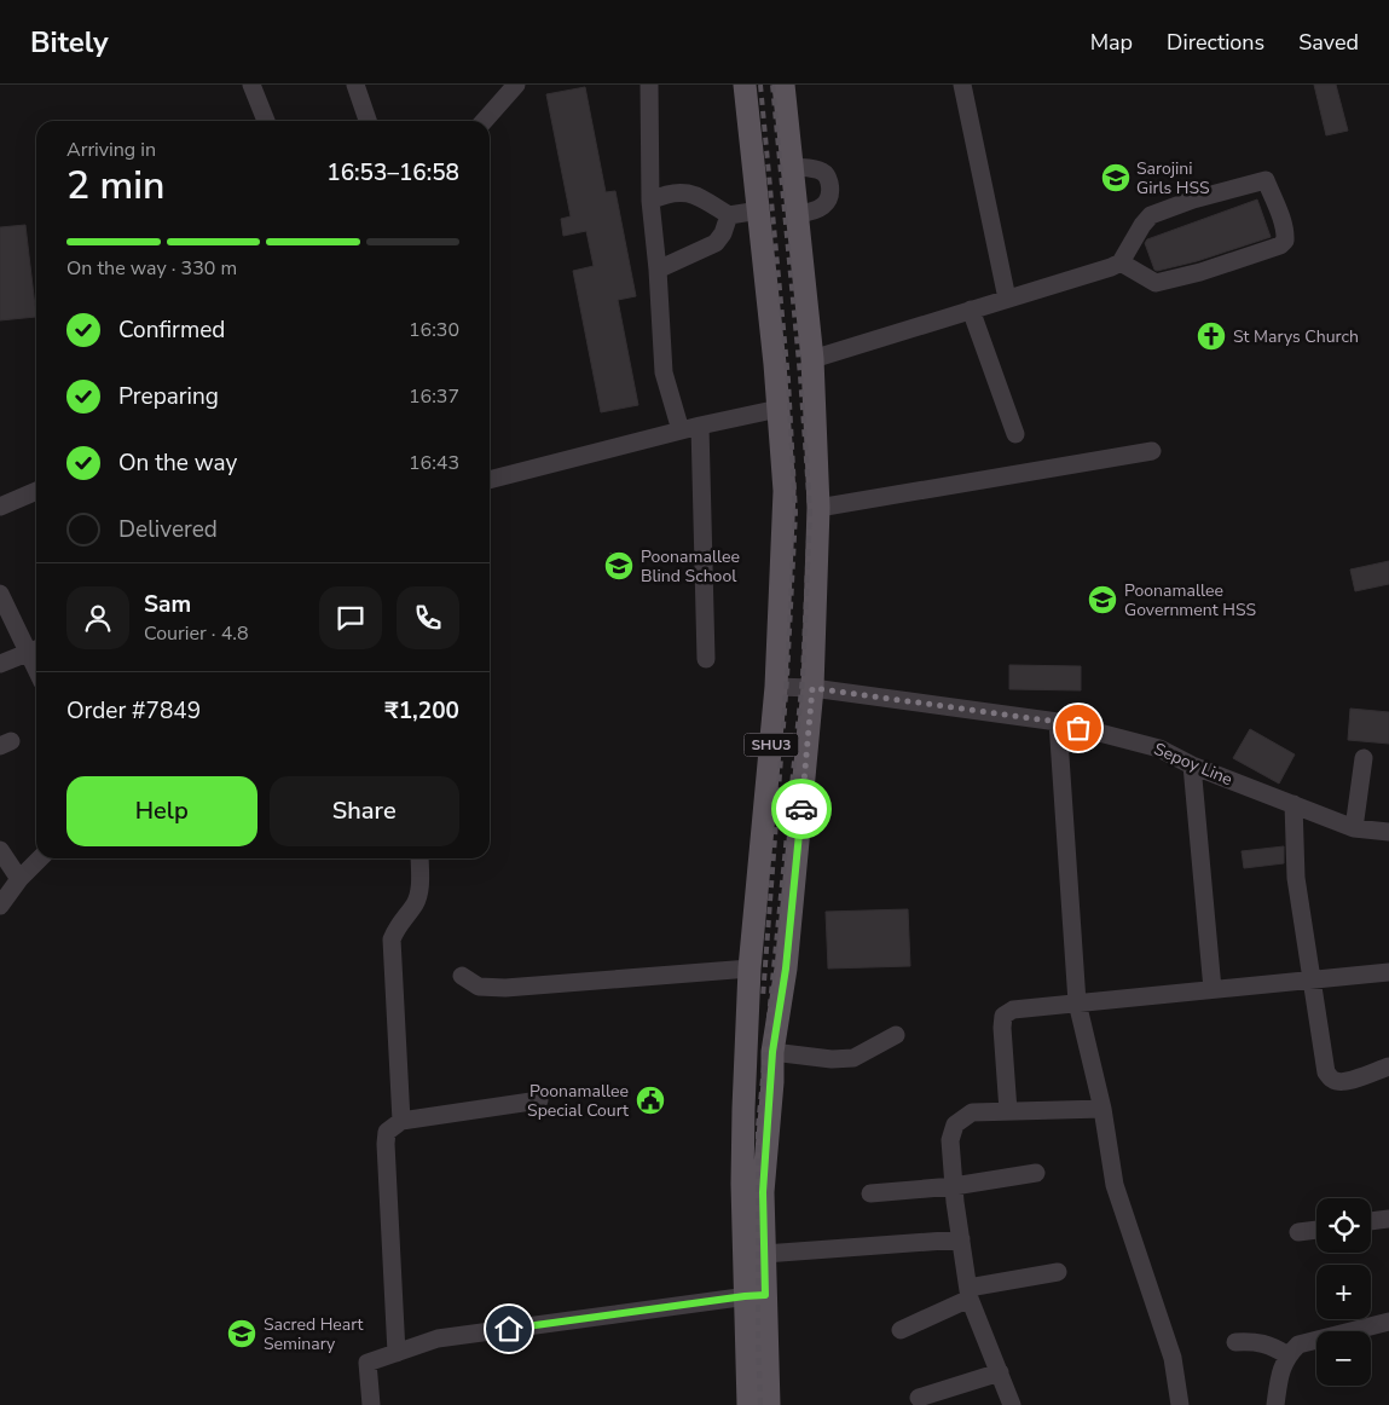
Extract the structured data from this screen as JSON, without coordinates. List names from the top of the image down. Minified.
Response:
{"streets":{"main road":["SHU3"],"street":["Sepoy Line"]},"crossings":[["SHU3","Sepoy Line"]],"places":{"school or university":["Sarojini Girls HSS","Poonamallee Blind School","Poonamallee Government HSS","Sacred Heart Seminary"],"church":["St Marys Church"],"public building":["Poonamallee Special Court"]},"page":{"header":"Bitely","nav":["Map","Directions","Saved"],"heading":["2 min","Arriving in","16:53–16:58"],"panel":["Sam","Courier · 4.8","Order #7849","₹1,200"],"bar":"On the way · 330 m","list":[["Confirmed","16:30"],["Preparing","16:37"],["On the way","16:43"],"Delivered"],"buttons":["Help","Share"],"map_buttons":["+","−"]}}
